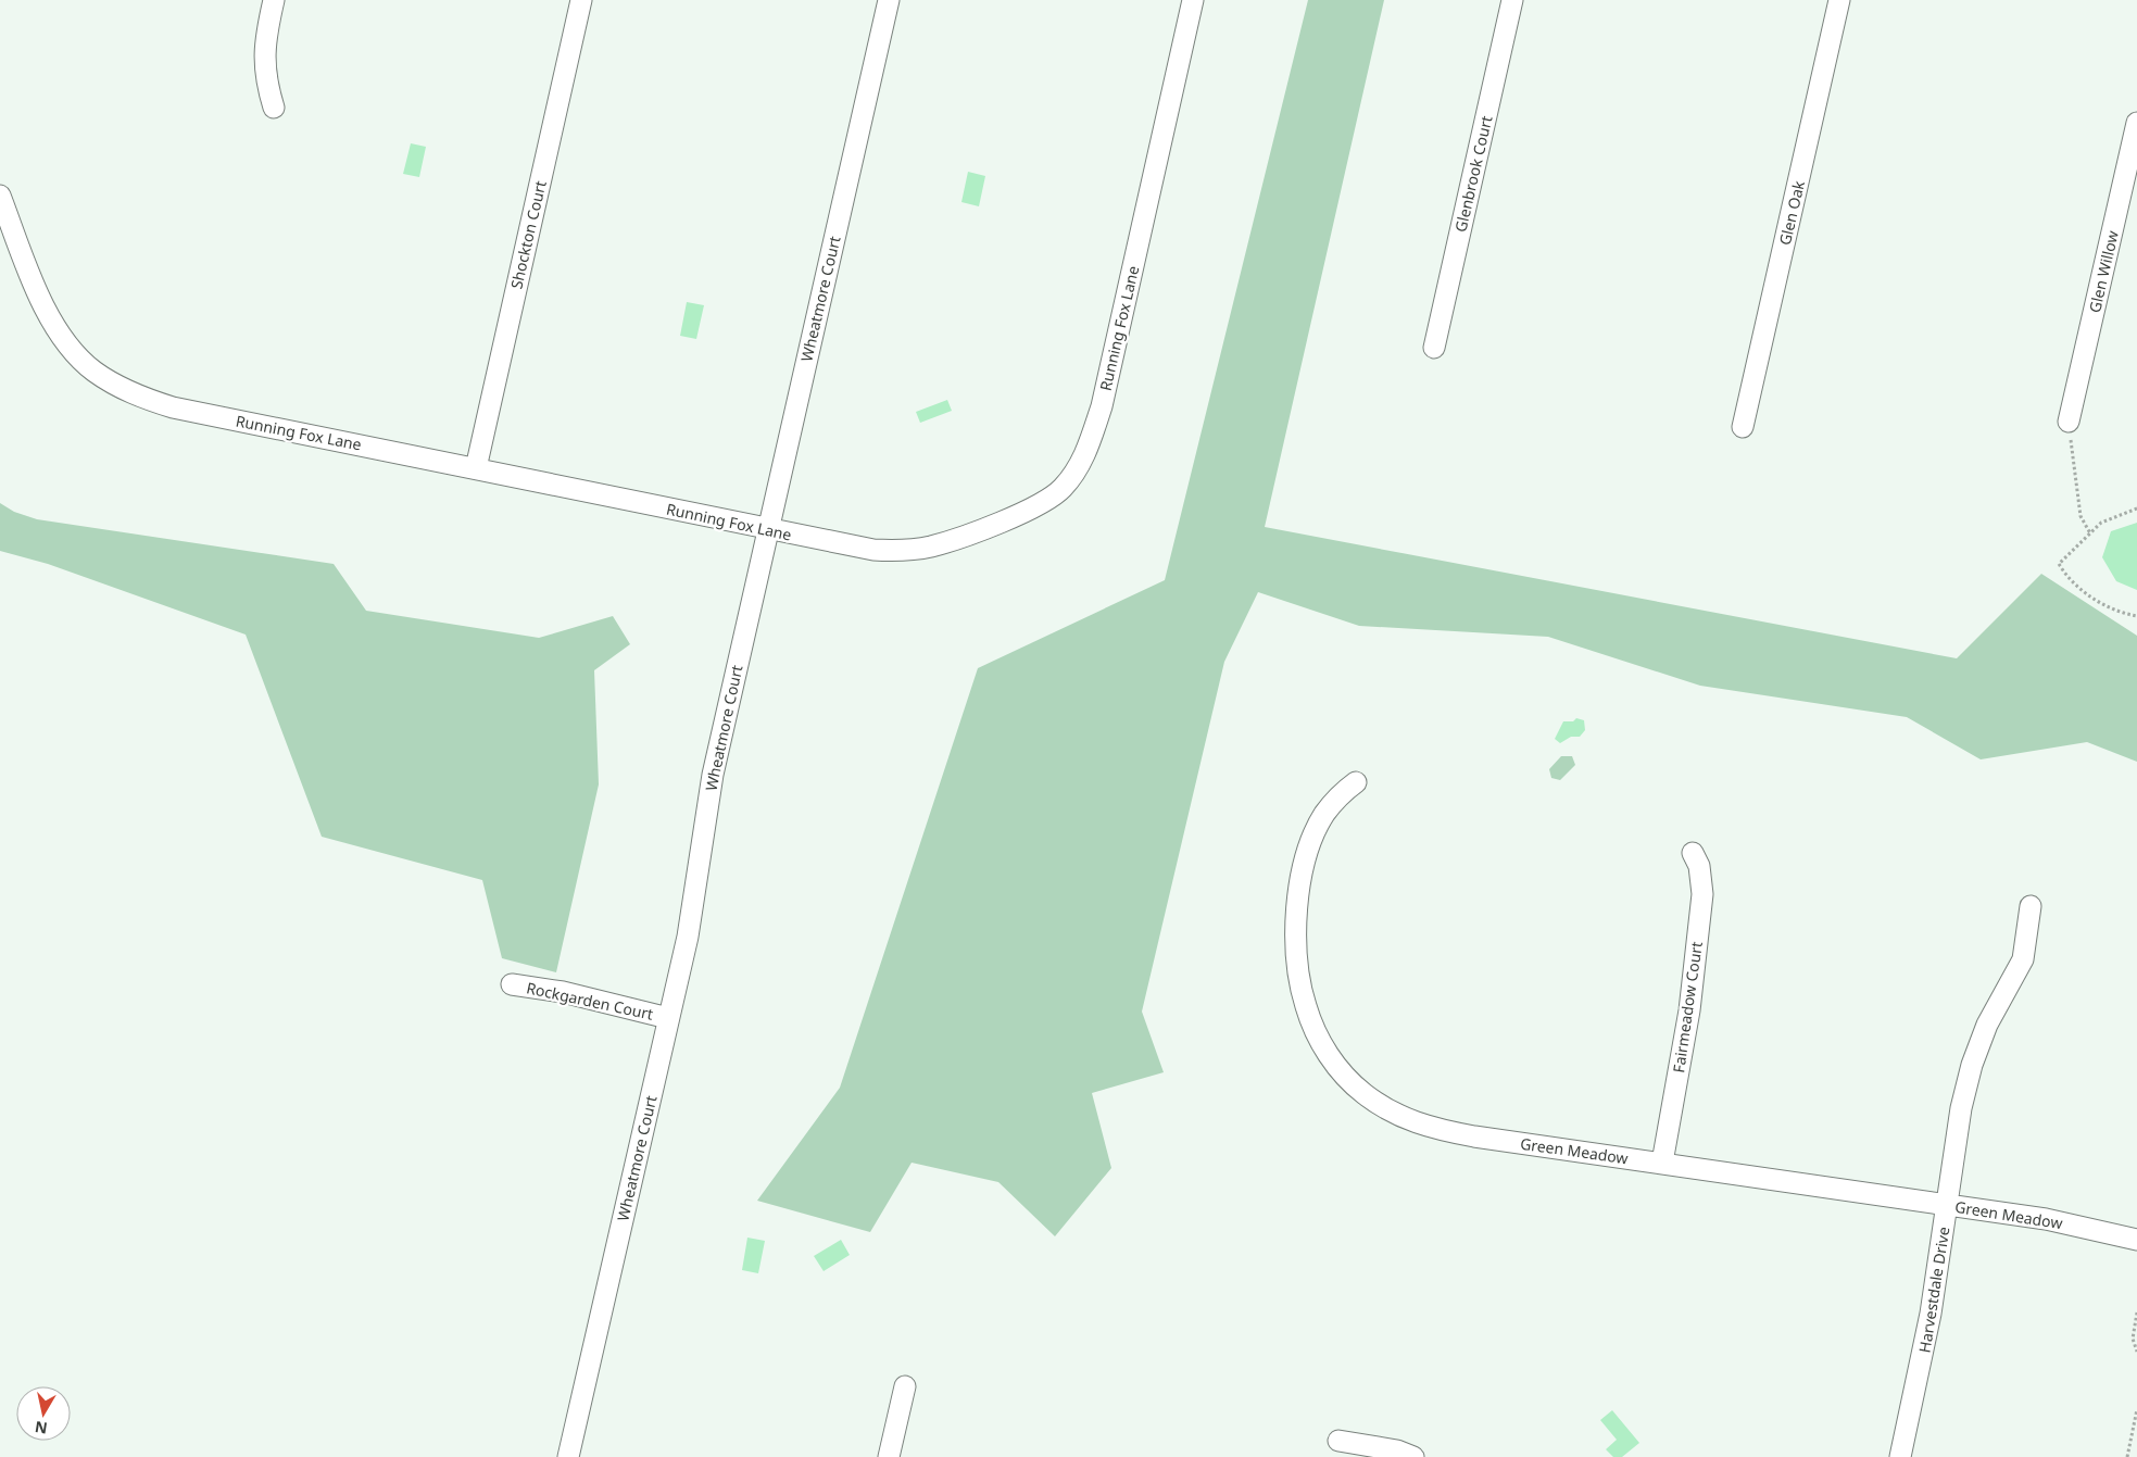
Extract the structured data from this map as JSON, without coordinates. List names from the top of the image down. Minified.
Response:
{"streets":{"street":["Glenbrook Court","Glen Oak","Shockton Court","Glen Willow","Wheatmore Court","Running Fox Lane","Rockgarden Court","Fairmeadow Court","Green Meadow","Harvestdale Drive"]},"crossings":[["Shockton Court","Running Fox Lane"],["Wheatmore Court","Running Fox Lane"],["Wheatmore Court","Rockgarden Court"],["Fairmeadow Court","Green Meadow"],["Green Meadow","Harvestdale Drive"]],"north":"bottom"}
